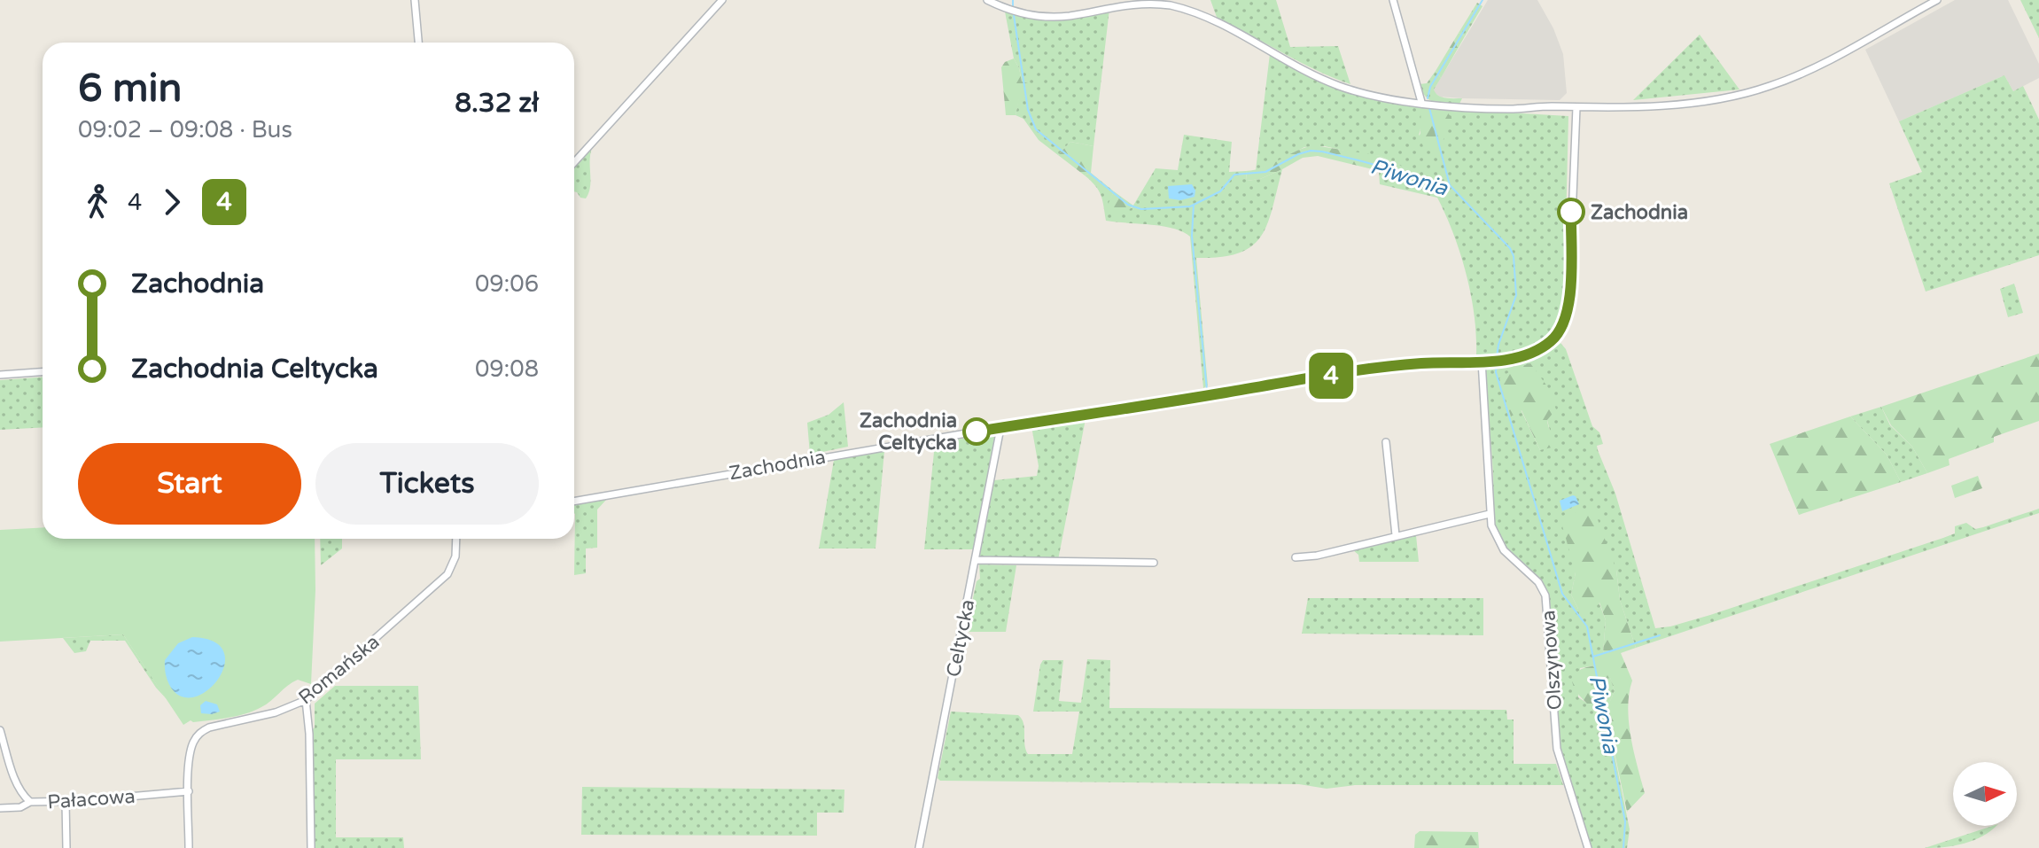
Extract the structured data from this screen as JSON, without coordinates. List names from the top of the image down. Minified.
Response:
{"streets":{"street":["Zachodnia","Celtycka","Olszynowa","Romańska","Pałacowa"]},"crossings":[["Zachodnia","Celtycka"],["Zachodnia","Olszynowa"],["Romańska","Pałacowa"]],"water":["Piwonia"],"places":["Zachodnia","Zachodnia Celtycka"],"lines":["bus line 4"],"north":"right","page":{"on_map":"4","heading":["6 min","09:02 – 09:08 · Bus","8.32 zł"],"legs":["4","4"],"list":[{"name":"Zachodnia","value":"09:06"},{"name":"Zachodnia Celtycka","value":"09:08"}],"buttons":["Start","Tickets"]}}
